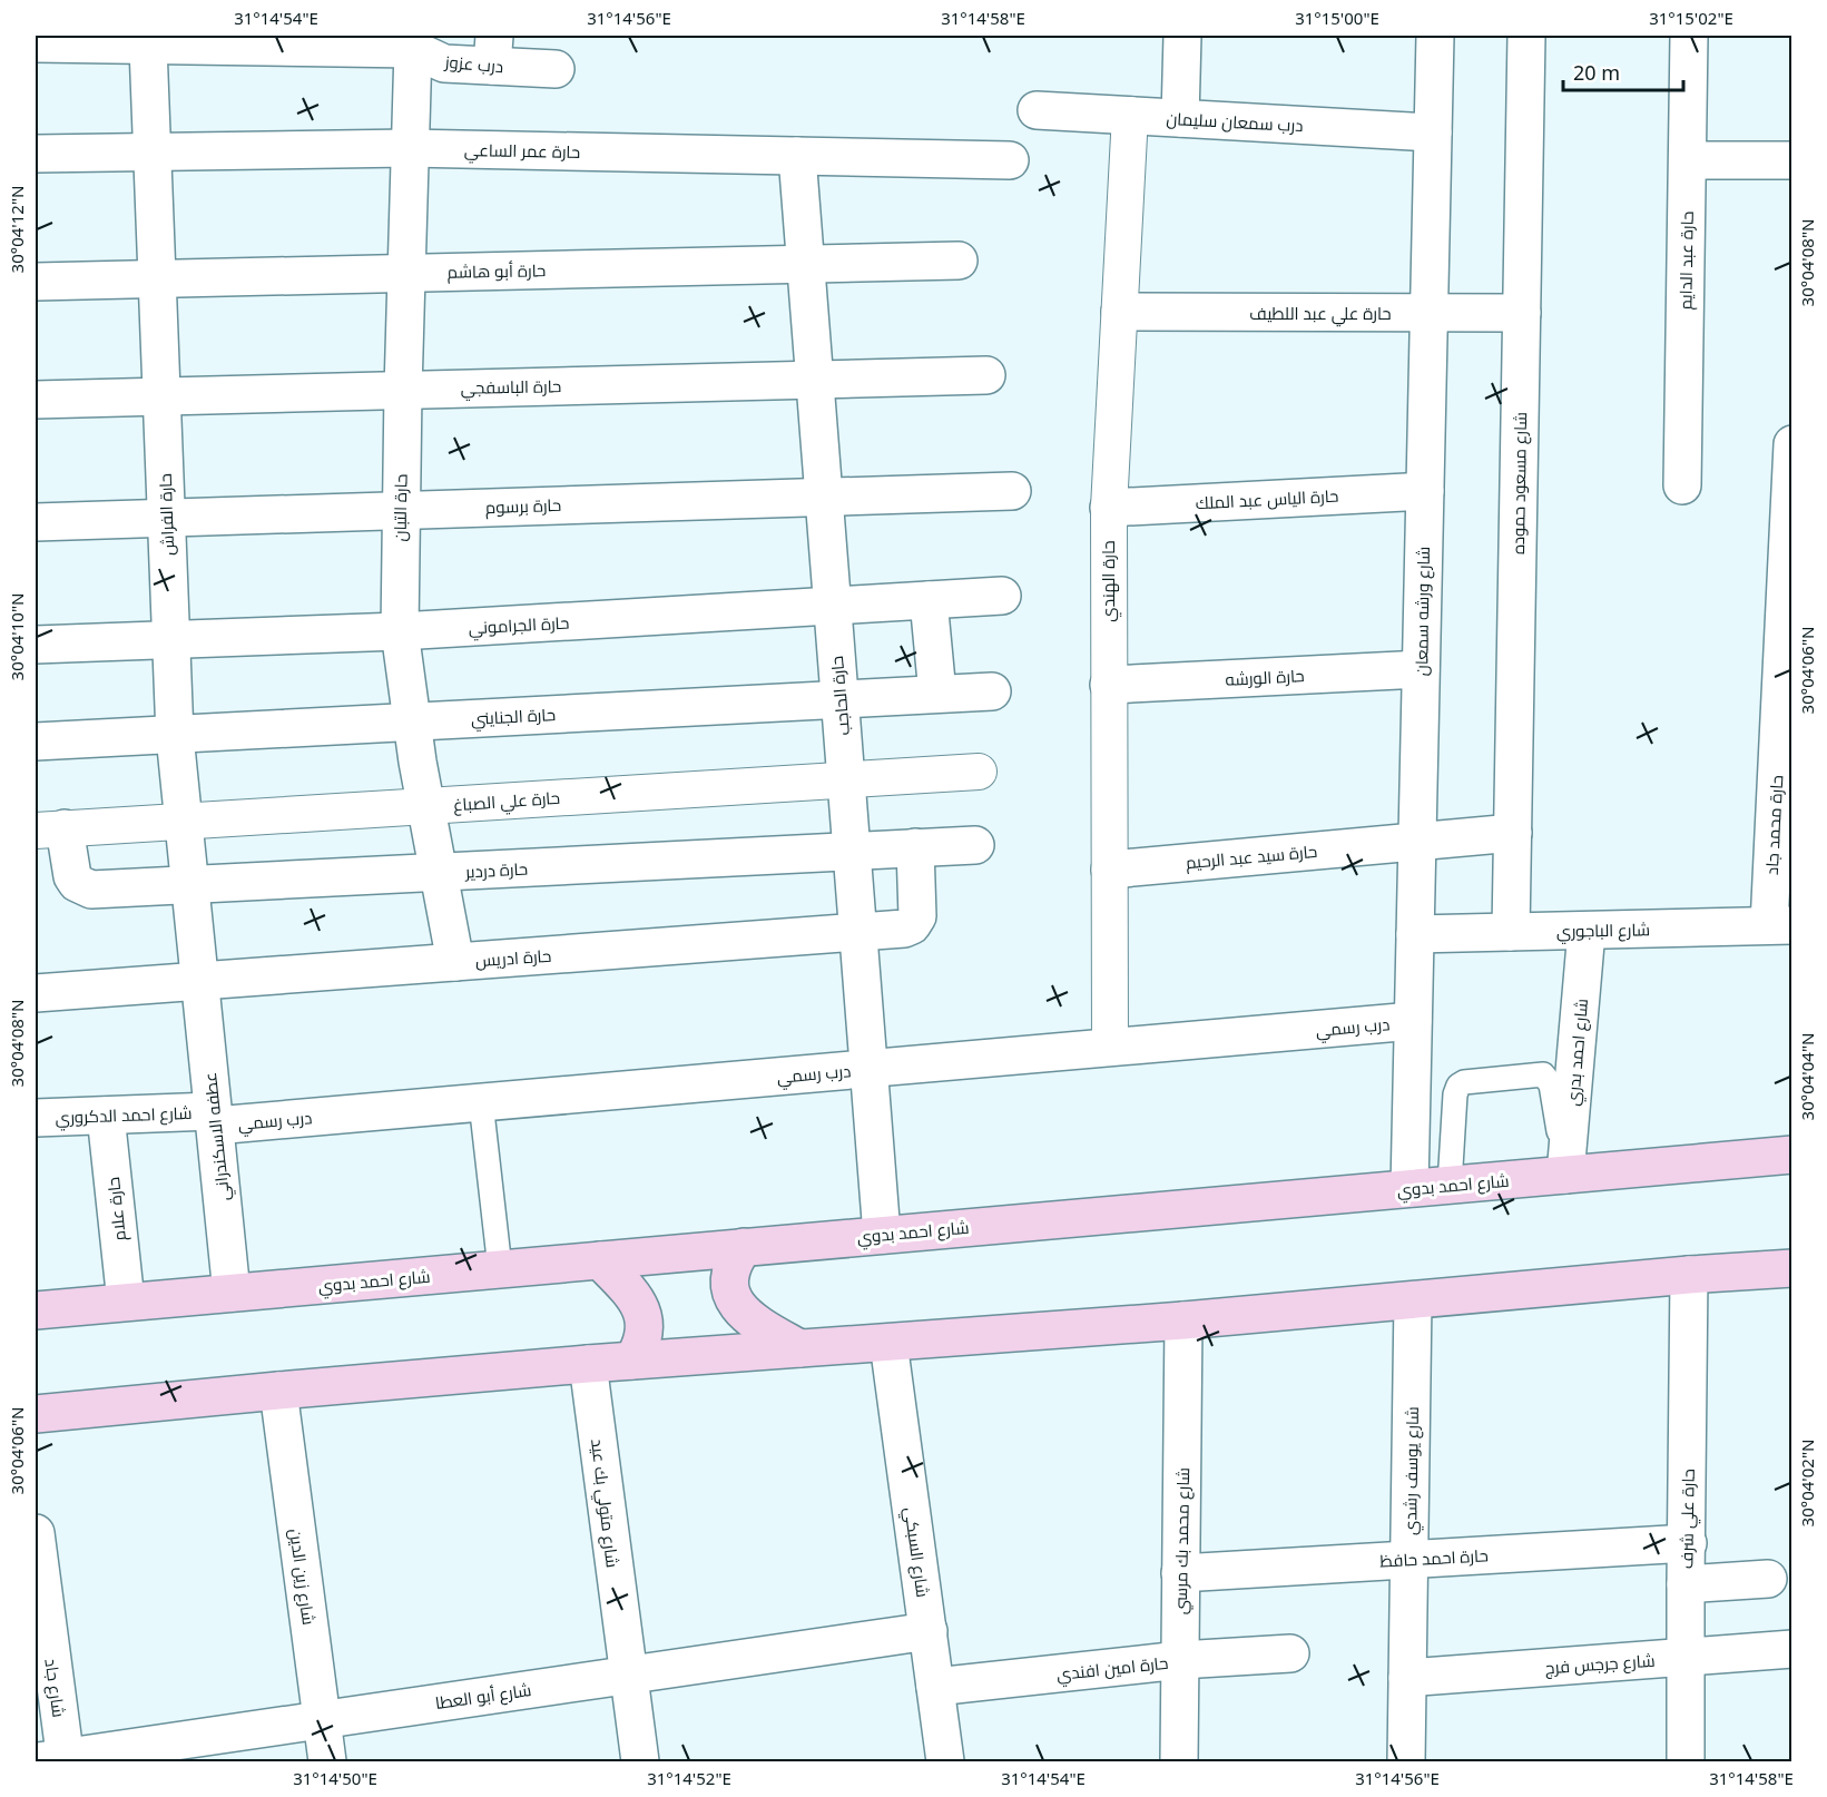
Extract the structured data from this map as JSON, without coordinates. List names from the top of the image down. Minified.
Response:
{"streets":{"main road":["شارع احمد بدوي"],"street":["درب عزوز","درب سمعان سليمان","حارة عمر الساعي","حارة عبد الدايم","حارة أبو هاشم","حارة علي عبد اللطيف","حارة الباسفجي","شارع مسعود حموده","حارة الياس عبد الملك","حارة برسوم","حارة التبان","حارة الفراش","حارة الهندي","شارع ورشه سمعان","حارة الجراموني","حارة الورشه","حارة الحاجب","حارة الجنايني","حارة علي الصباغ","حارة محمد جاد","حارة سيد عبد الرحيم","حارة دردير","شارع الباجوري","حارة ادريس","درب رسمي","شارع احمد بدري","شارع احمد الدكروري","عطفه الاسكندراني","حارة علام","شارع يوسف رشدي","شارع متولي بك عيد","حارة علي شرف","شارع محمد بك مرسي","شارع السبكي","حارة احمد حافظ","شارع زين الدين","شارع جرجس فرج","حارة امين افندي","شارع جاد","شارع أبو العطا"]},"crossings":[["درب عزوز","حارة التبان"],["درب عزوز","حارة الفراش"],["درب سمعان سليمان","حارة الهندي"],["درب سمعان سليمان","شارع ورشه سمعان"],["حارة عمر الساعي","حارة التبان"],["حارة عمر الساعي","حارة الفراش"],["حارة عمر الساعي","حارة الحاجب"],["حارة أبو هاشم","حارة التبان"],["حارة أبو هاشم","حارة الفراش"],["حارة أبو هاشم","حارة الحاجب"],["حارة علي عبد اللطيف","شارع مسعود حموده"],["حارة علي عبد اللطيف","حارة الهندي"],["حارة علي عبد اللطيف","شارع ورشه سمعان"],["حارة الباسفجي","حارة التبان"],["حارة الباسفجي","حارة الفراش"],["حارة الباسفجي","حارة الحاجب"],["شارع مسعود حموده","حارة سيد عبد الرحيم"],["شارع مسعود حموده","شارع الباجوري"],["حارة الياس عبد الملك","حارة الهندي"],["حارة الياس عبد الملك","شارع ورشه سمعان"],["حارة برسوم","حارة التبان"],["حارة برسوم","حارة الفراش"],["حارة برسوم","حارة الحاجب"],["حارة التبان","حارة الجراموني"],["حارة التبان","حارة الجنايني"],["حارة التبان","حارة علي الصباغ"],["حارة التبان","حارة دردير"],["حارة التبان","حارة ادريس"],["حارة الفراش","حارة الجراموني"],["حارة الفراش","حارة الجنايني"],["حارة الفراش","حارة علي الصباغ"],["حارة الفراش","حارة دردير"],["حارة الفراش","حارة ادريس"],["حارة الفراش","عطفه الاسكندراني"],["حارة الهندي","حارة الورشه"],["حارة الهندي","حارة سيد عبد الرحيم"],["حارة الهندي","درب رسمي"],["شارع ورشه سمعان","حارة الورشه"],["شارع ورشه سمعان","حارة سيد عبد الرحيم"],["شارع ورشه سمعان","شارع الباجوري"],["شارع ورشه سمعان","درب رسمي"],["شارع ورشه سمعان","شارع احمد بدوي"],["حارة الجراموني","حارة الحاجب"],["حارة الحاجب","حارة الجنايني"],["حارة الحاجب","حارة علي الصباغ"],["حارة الحاجب","حارة دردير"],["حارة الحاجب","حارة ادريس"],["حارة الحاجب","درب رسمي"],["حارة الحاجب","شارع احمد بدوي"],["حارة علي الصباغ","حارة دردير"],["حارة محمد جاد","شارع الباجوري"],["حارة دردير","حارة ادريس"],["شارع الباجوري","شارع احمد بدري"],["حارة ادريس","عطفه الاسكندراني"],["درب رسمي","شارع احمد الدكروري"],["درب رسمي","عطفه الاسكندراني"],["شارع احمد بدري","شارع احمد بدوي"],["شارع احمد الدكروري","عطفه الاسكندراني"],["شارع احمد الدكروري","حارة علام"],["عطفه الاسكندراني","شارع احمد بدوي"],["شارع احمد بدوي","حارة علام"],["شارع يوسف رشدي","حارة احمد حافظ"],["شارع يوسف رشدي","شارع جرجس فرج"],["شارع متولي بك عيد","شارع أبو العطا"],["حارة علي شرف","حارة احمد حافظ"],["حارة علي شرف","شارع جرجس فرج"],["شارع محمد بك مرسي","حارة احمد حافظ"],["شارع محمد بك مرسي","حارة امين افندي"],["شارع السبكي","حارة امين افندي"],["شارع السبكي","شارع أبو العطا"],["شارع زين الدين","شارع أبو العطا"],["شارع جاد","شارع أبو العطا"]],"scale_bar":"20 m","coordinates":["31°14'54\"E","31°14'56\"E","31°14'58\"E","31°15'00\"E","31°15'02\"E","30°04'12\"N","30°04'08\"N","30°04'10\"N","30°04'06\"N","30°04'04\"N","30°04'02\"N","31°14'50\"E","31°14'52\"E"]}
